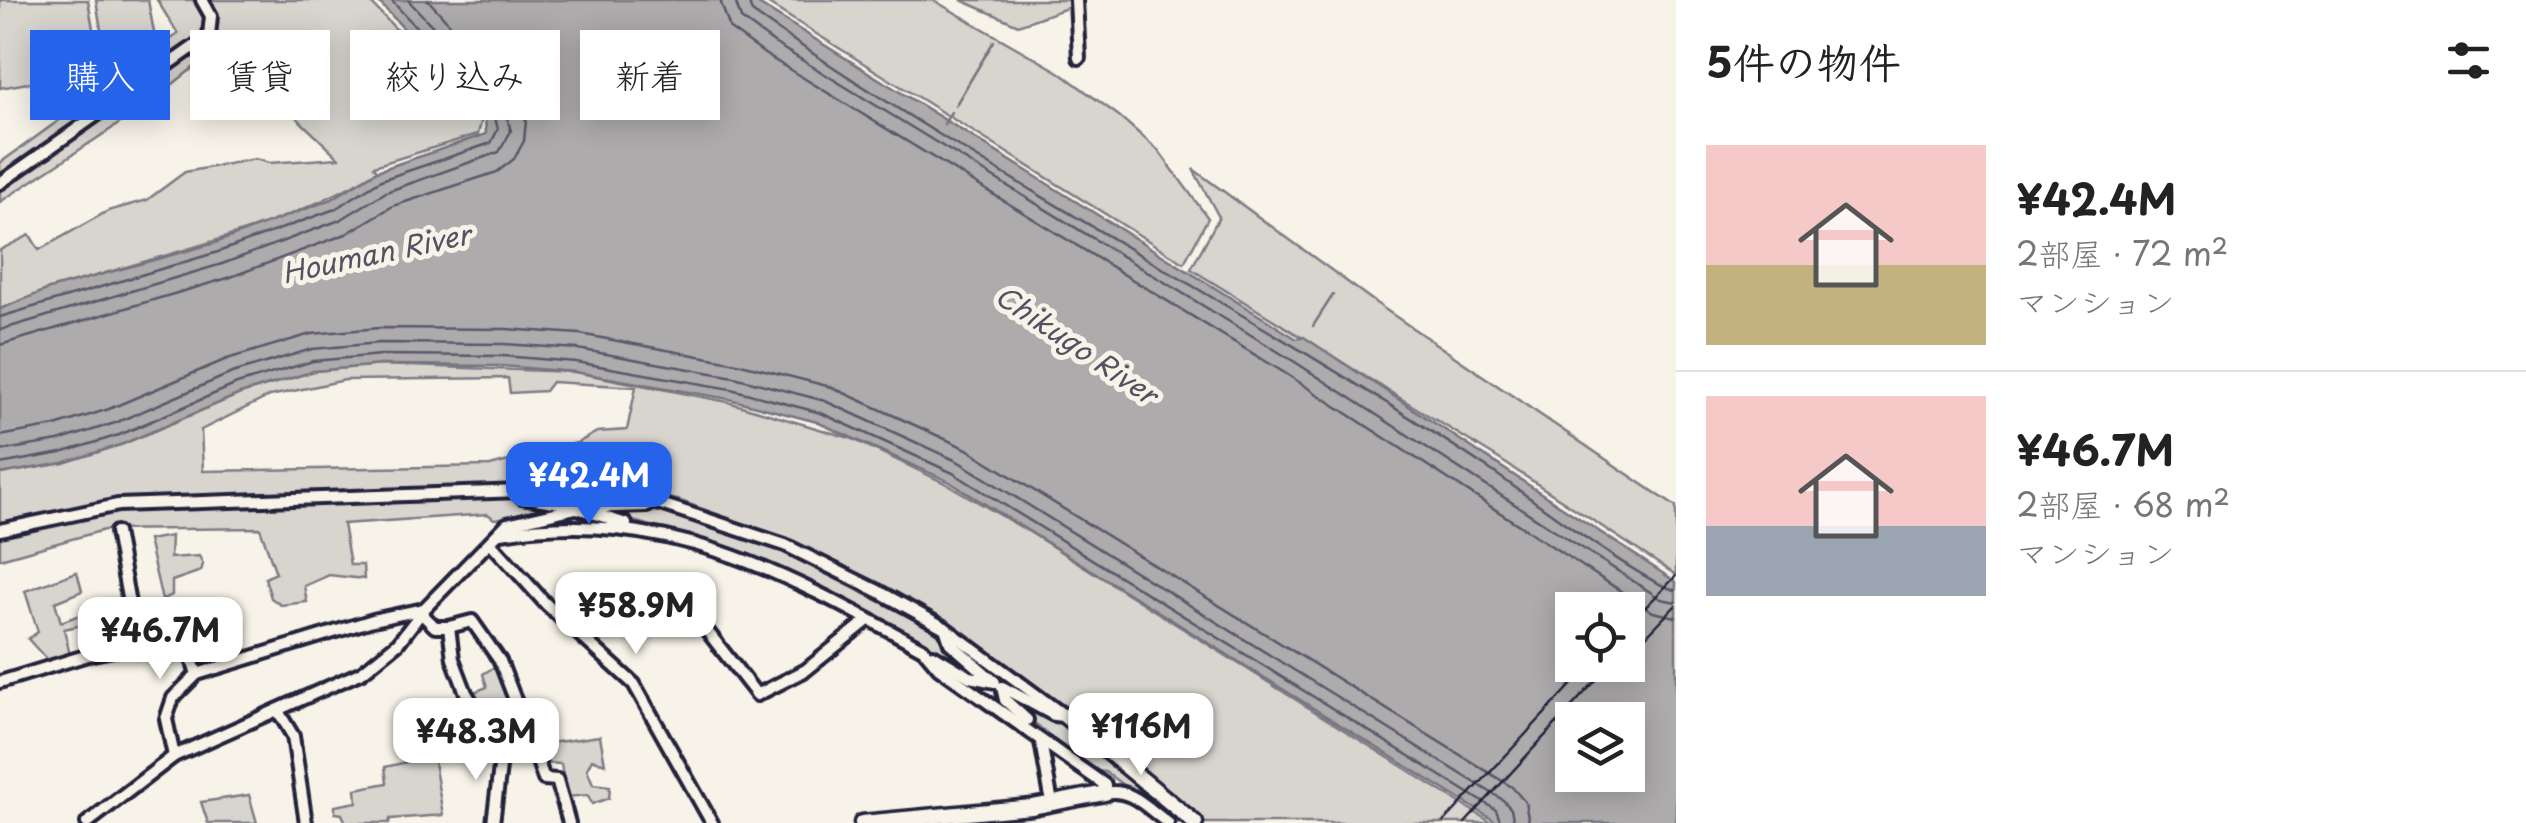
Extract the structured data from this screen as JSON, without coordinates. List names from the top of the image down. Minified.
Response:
{"water":["Houman River","Chikugo River"],"page":{"heading":"5件の物件","chip":["購入","賃貸","絞り込み","新着"],"list":[{"name":"¥42.4M","note":"2部屋 · 72 m² · マンション"},{"name":"¥46.7M","note":"2部屋 · 68 m² · マンション"}],"price":["¥42.4M","¥58.9M","¥46.7M","¥116M","¥48.3M"]}}
